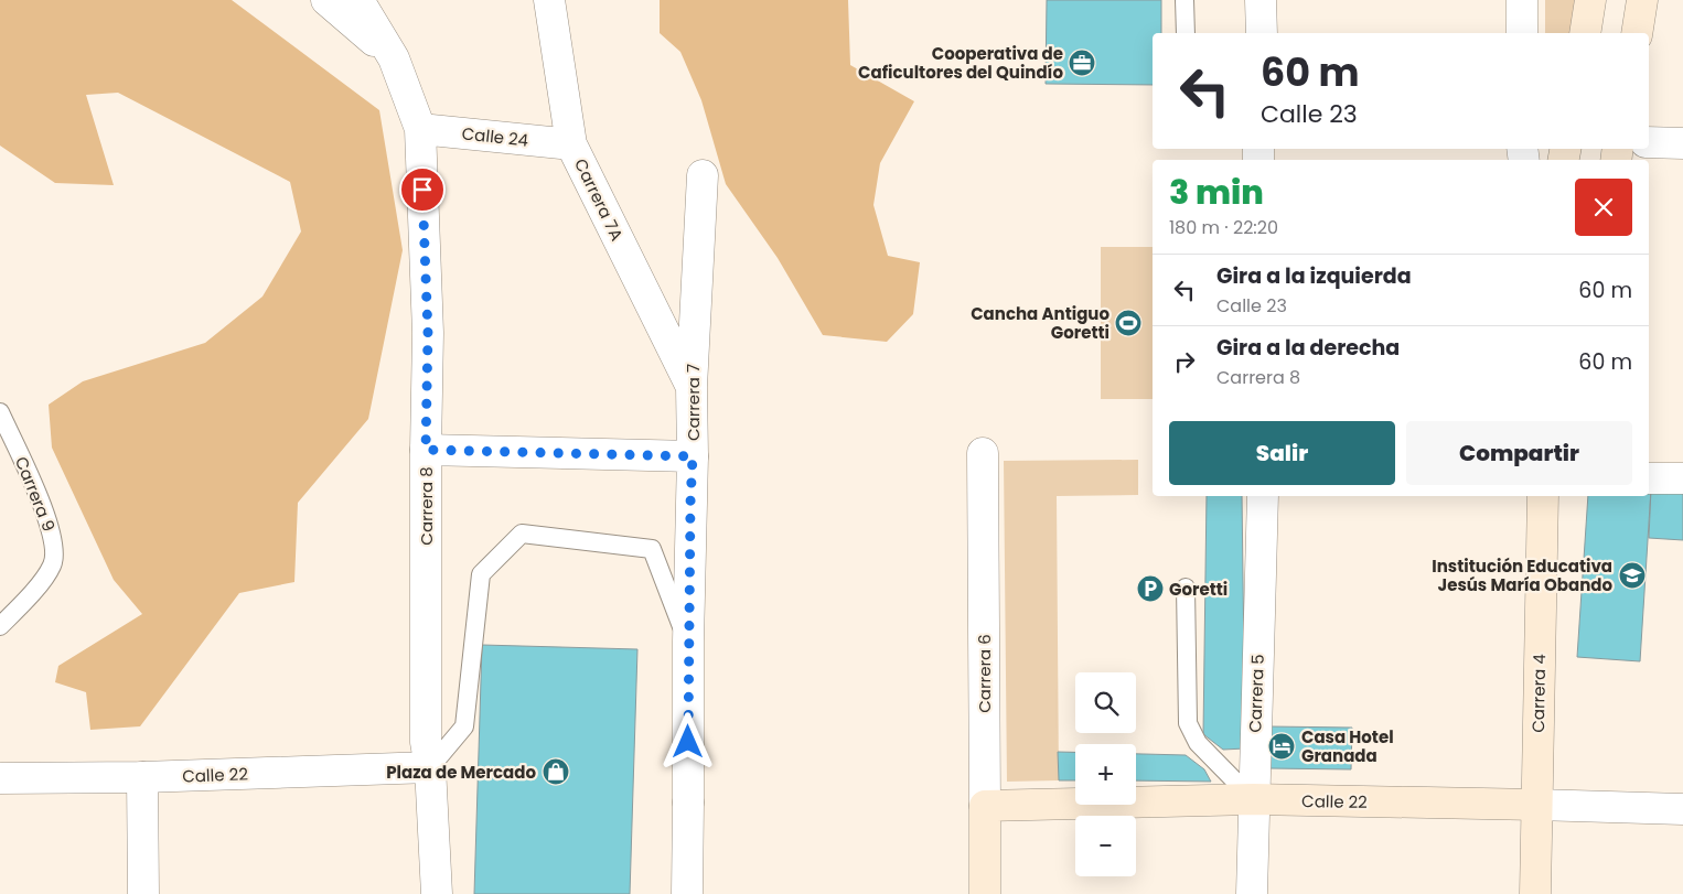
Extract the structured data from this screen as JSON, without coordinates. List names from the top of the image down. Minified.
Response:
{"streets":{"main road":["Carrera 6","Carrera 4","Calle 22"],"street":["Calle 24","Carrera 7A","Carrera 7","Carrera 8","Carrera 5"],"lane":["Carrera 9"]},"crossings":[["Calle 24","Carrera 7A"],["Calle 24","Carrera 8"],["Carrera 7A","Carrera 7"],["Carrera 8","Calle 22"],["Carrera 6","Calle 22"],["Carrera 5","Calle 22"],["Carrera 4","Calle 22"]],"places":{"office":["Cooperativa de Caficultores del Quindío"],"sports":["Cancha Antiguo Goretti"],"school or university":["Institución Educativa Jesús María Obando"],"parking":["Goretti"],"hotel":["Casa Hotel Granada"],"shop":["Plaza de Mercado"]},"page":{"turn":["60 m","Calle 23"],"heading":["3 min","180 m · 22:20"],"list":[{"name":"Gira a la izquierda","note":"Calle 23","value":"60 m"},{"name":"Gira a la derecha","note":"Carrera 8","value":"60 m"}],"buttons":["Salir","Compartir"],"map_buttons":["+","−"]}}
